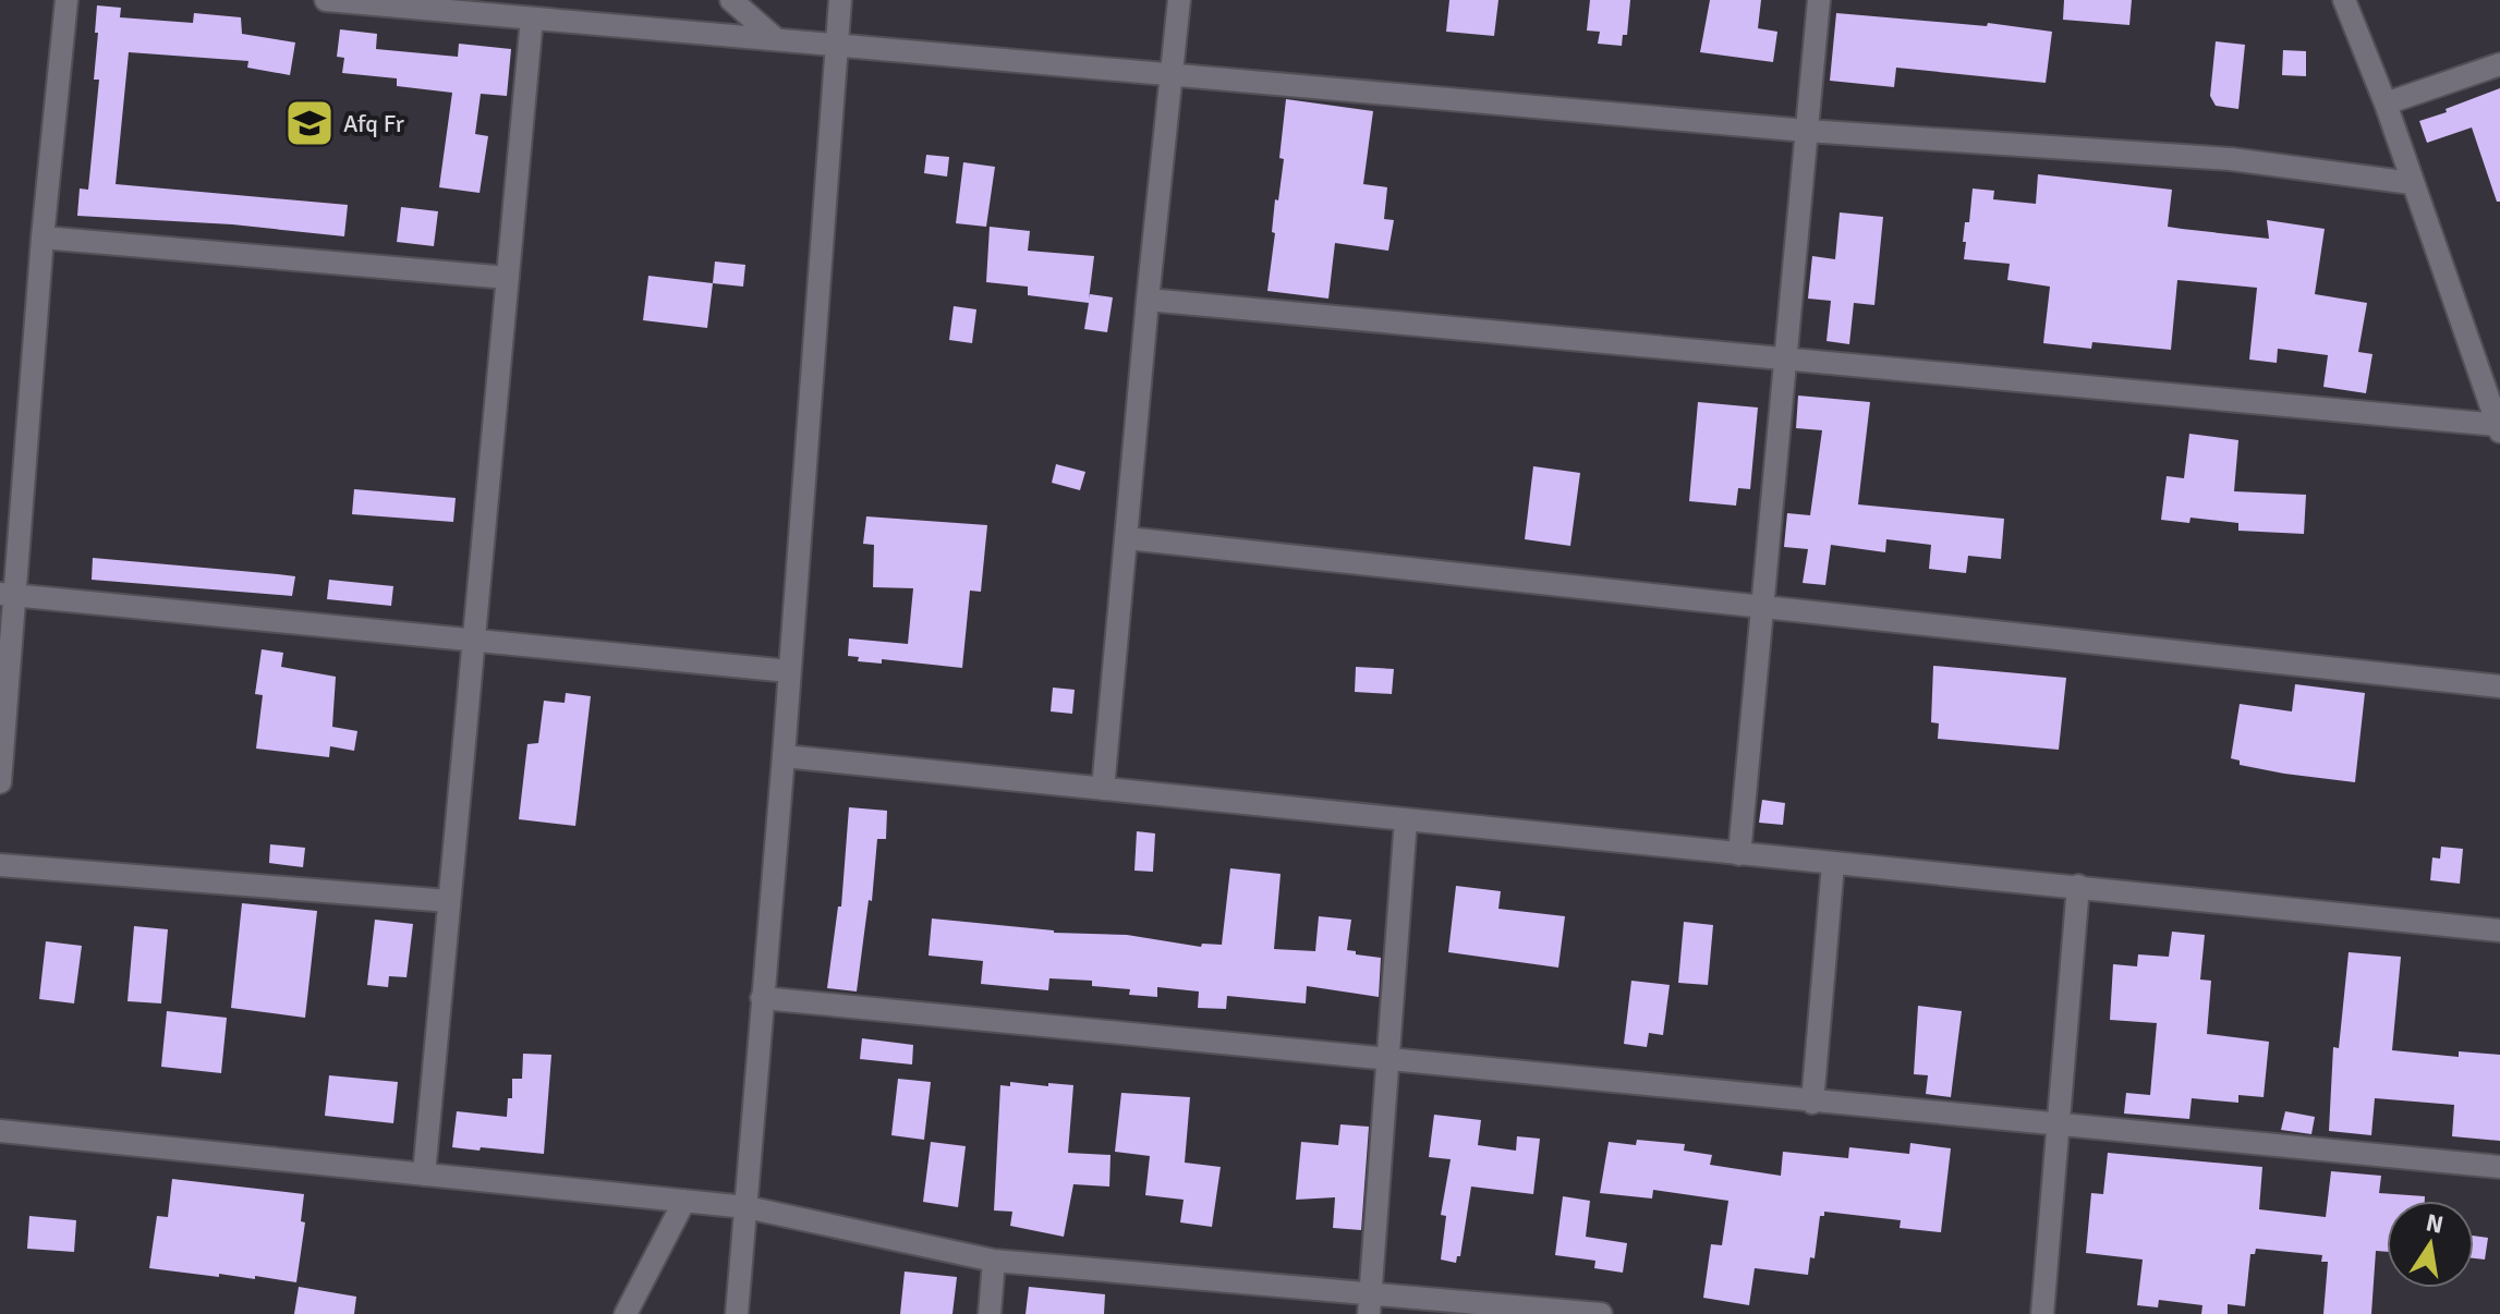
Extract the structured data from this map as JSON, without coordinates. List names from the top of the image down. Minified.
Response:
{"places":{"school or university":["Afq Fr"]},"north":"top"}
